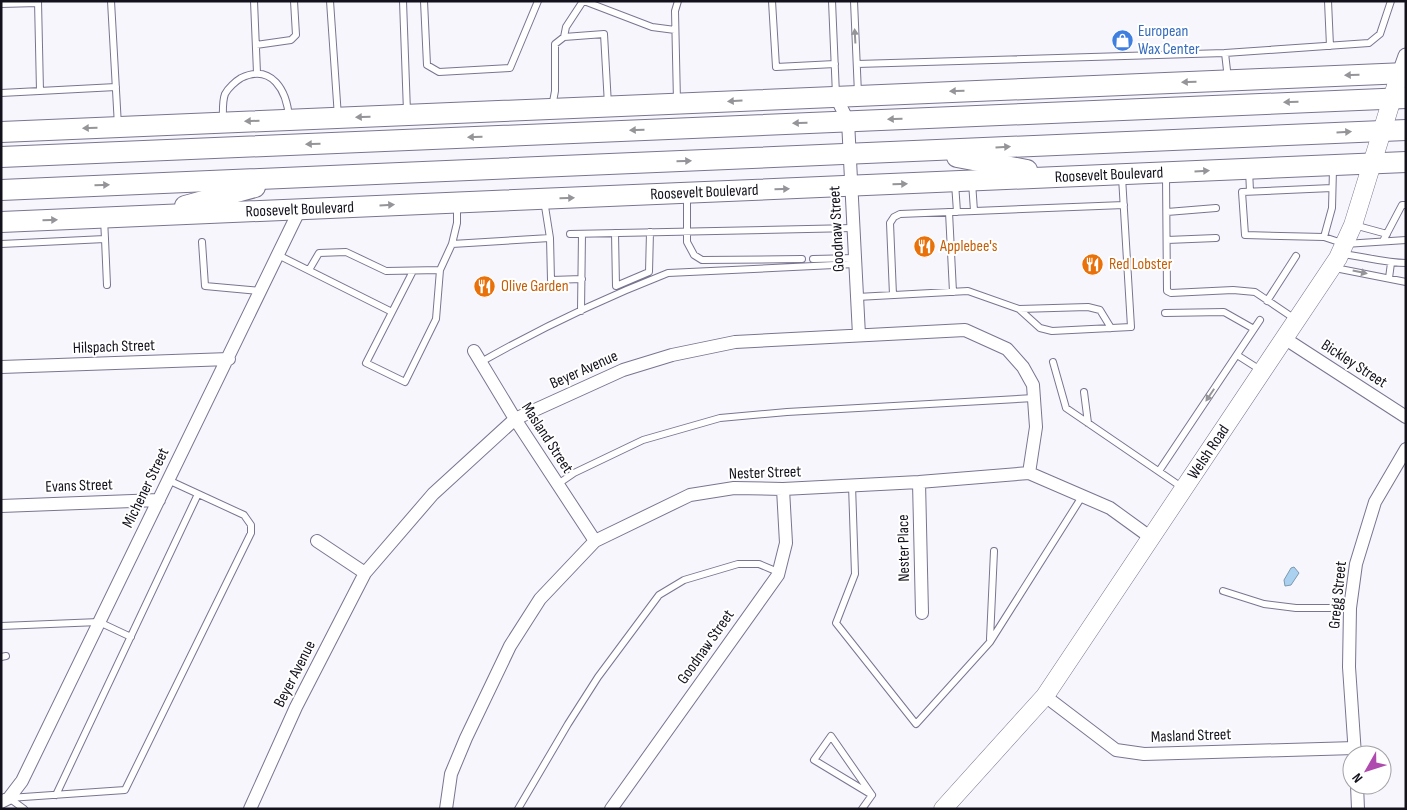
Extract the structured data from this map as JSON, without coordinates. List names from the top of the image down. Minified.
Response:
{"streets":{"highway":["Roosevelt Boulevard"],"main road":["Welsh Road"],"street":["Goodnaw Street","Hilspach Street","Bickley Street","Beyer Avenue","Masland Street","Nester Street","Evans Street","Michener Street","Nester Place","Gregg Street"]},"crossings":[["Roosevelt Boulevard","Goodnaw Street"],["Roosevelt Boulevard","Welsh Road"],["Roosevelt Boulevard","Michener Street"],["Goodnaw Street","Beyer Avenue"],["Goodnaw Street","Nester Street"],["Hilspach Street","Michener Street"],["Bickley Street","Welsh Road"],["Beyer Avenue","Masland Street"],["Beyer Avenue","Nester Street"],["Masland Street","Welsh Road"],["Masland Street","Nester Street"],["Welsh Road","Nester Street"],["Nester Street","Nester Place"],["Evans Street","Michener Street"]],"places":{"shop":["European Wax Center"],"restaurant":["Applebee's","Red Lobster","Olive Garden"]},"north":"bottom left"}
